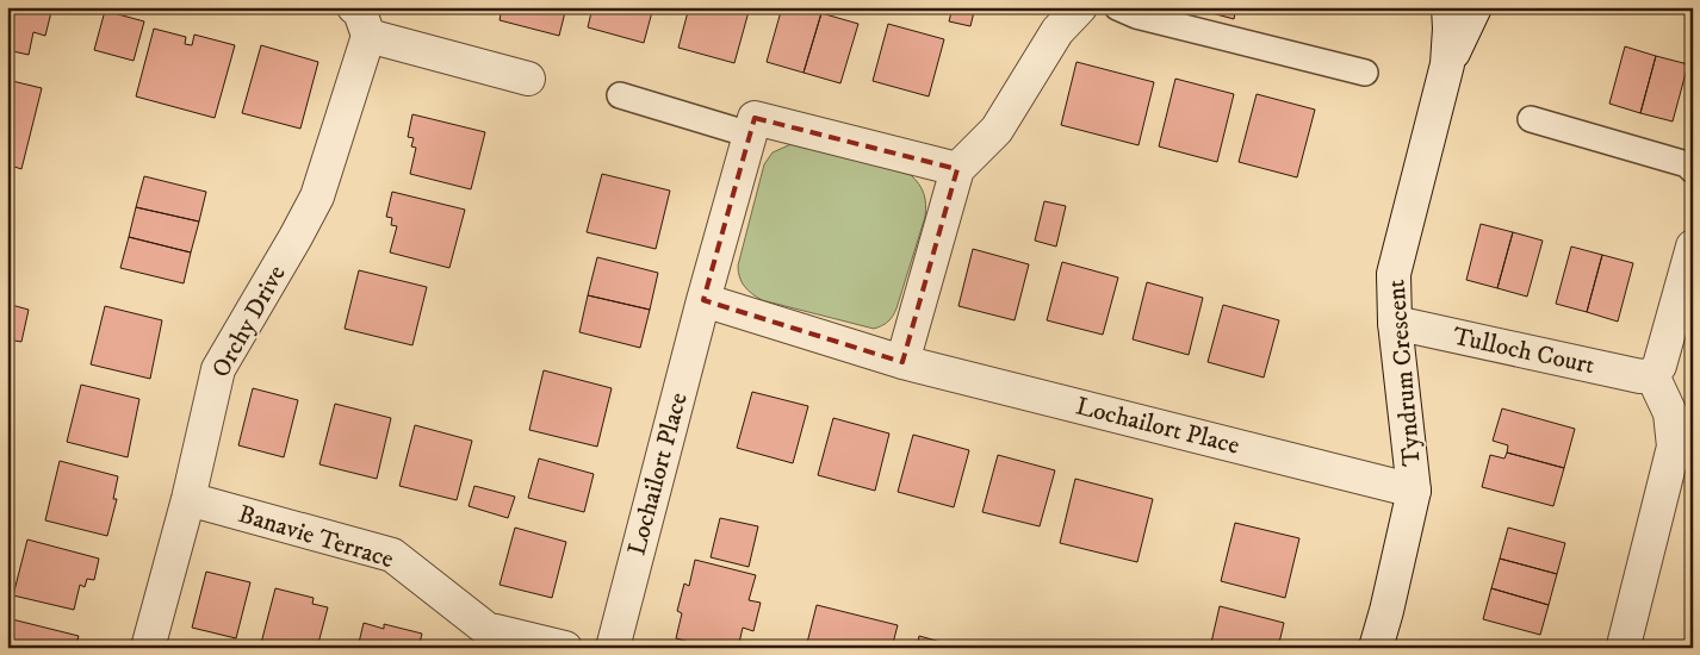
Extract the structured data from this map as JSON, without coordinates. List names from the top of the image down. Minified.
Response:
{"streets":{"street":["Orchy Drive","Tulloch Court","Tyndrum Crescent","Lochailort Place","Banavie Terrace"]},"crossings":[["Orchy Drive","Banavie Terrace"],["Tulloch Court","Tyndrum Crescent"],["Tyndrum Crescent","Lochailort Place"]]}
